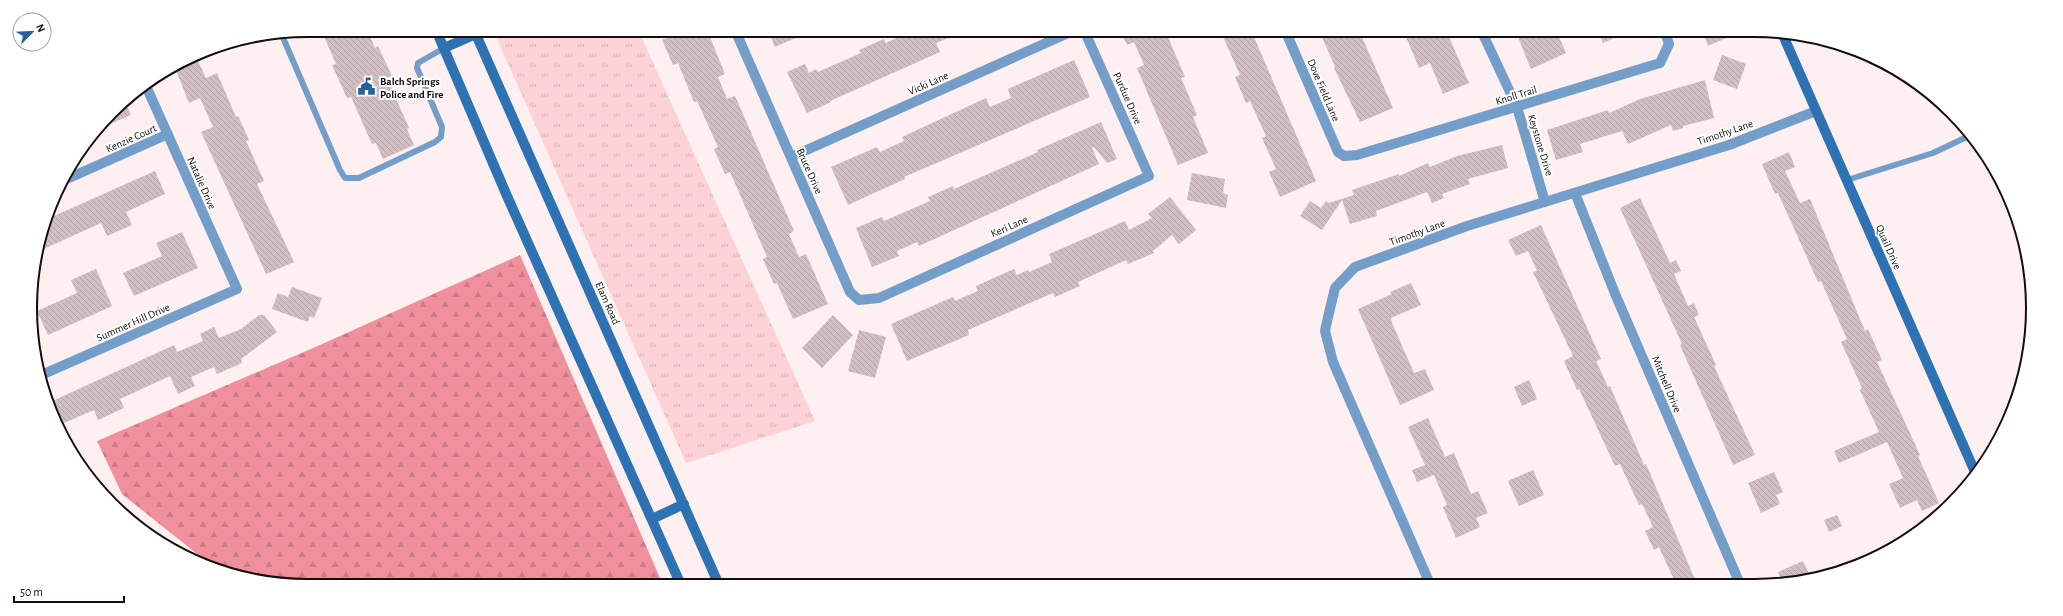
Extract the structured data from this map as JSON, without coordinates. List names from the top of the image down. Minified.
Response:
{"streets":{"main road":["Quail Drive","Elam Road"],"street":["Vicki Lane","Dove Field Lane","Knoll Trail","Purdue Drive","Timothy Lane","Kenzie Court","Keystone Drive","Bruce Drive","Natalie Drive","Keri Lane","Summer Hill Drive","Mitchell Drive"]},"crossings":[["Vicki Lane","Bruce Drive"],["Dove Field Lane","Knoll Trail"],["Knoll Trail","Keystone Drive"],["Purdue Drive","Keri Lane"],["Timothy Lane","Keystone Drive"],["Timothy Lane","Quail Drive"],["Timothy Lane","Mitchell Drive"],["Kenzie Court","Natalie Drive"],["Bruce Drive","Keri Lane"],["Natalie Drive","Summer Hill Drive"]],"places":{"public building":["Balch Springs Police and Fire"]},"scale_bar":"50 m","north":"top right"}
